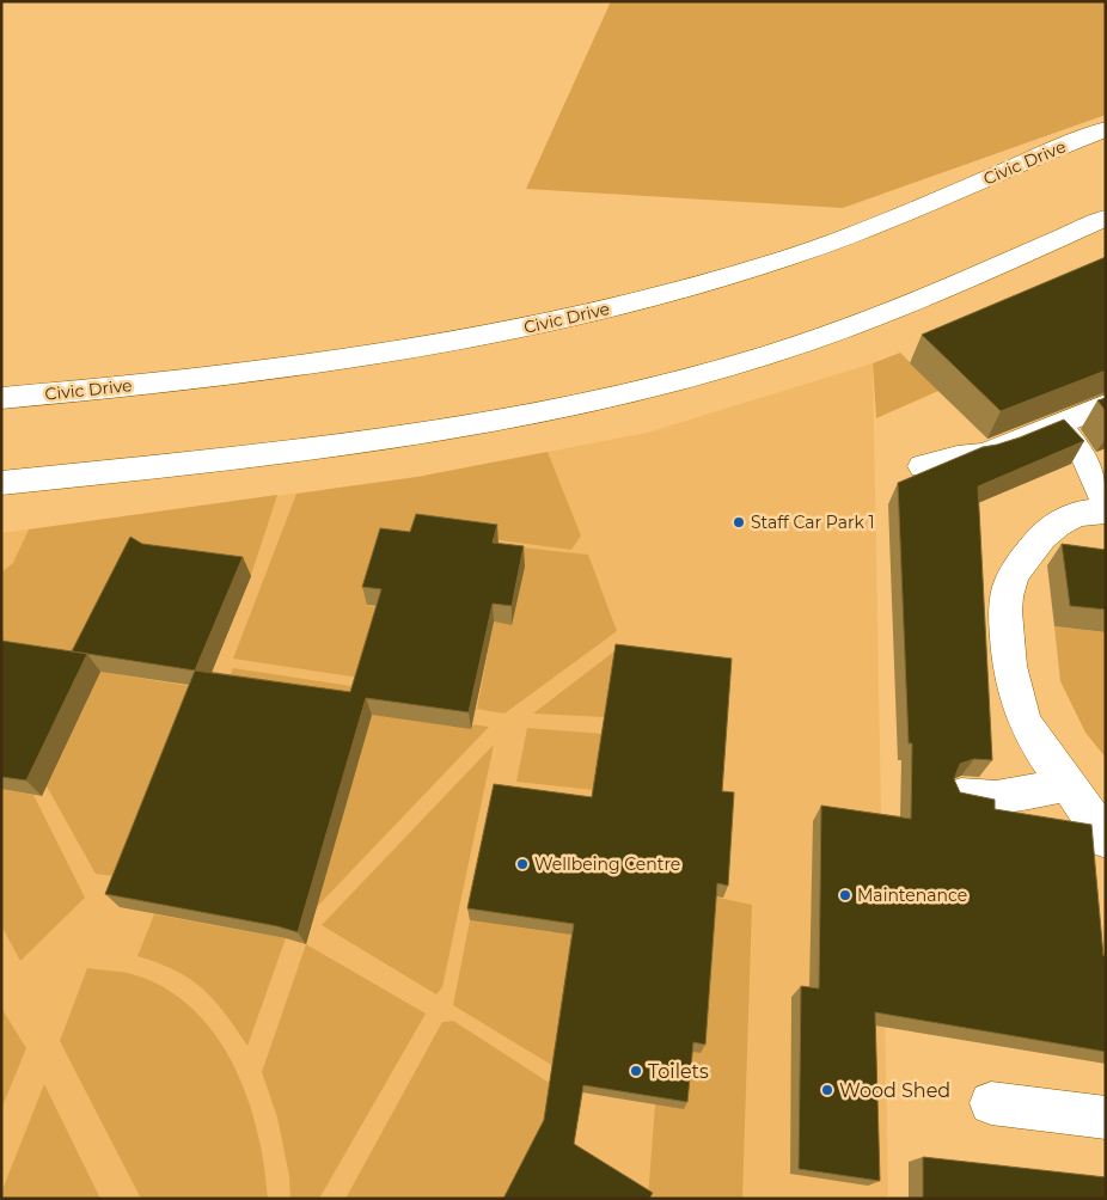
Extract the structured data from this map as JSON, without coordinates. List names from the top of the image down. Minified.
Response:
{"streets":{"main road":["Civic Drive"]},"places":["Staff Car Park 1","Wellbeing Centre","Maintenance","Toilets","Wood Shed"]}
